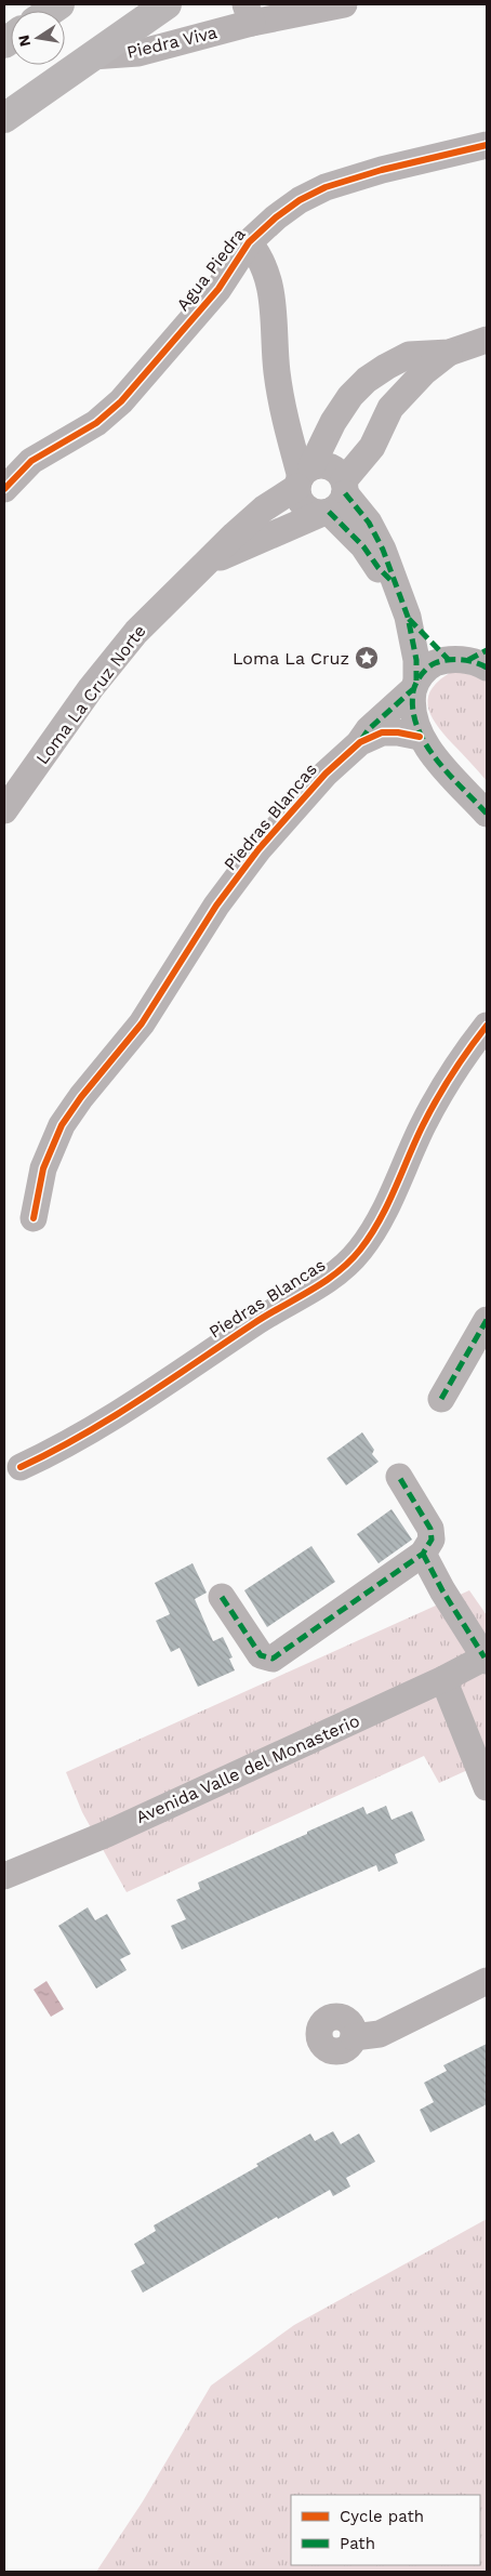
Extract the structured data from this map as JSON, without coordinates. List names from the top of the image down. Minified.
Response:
{"streets":{"street":["Piedra Viva","Agua Piedra","Loma La Cruz Norte","Piedras Blancas","Avenida Valle del Monasterio"]},"crossings":[["Agua Piedra","Loma La Cruz Norte"]],"places":{"place":["Loma La Cruz"]},"legend":["Cycle path","Path"],"north":"left"}
